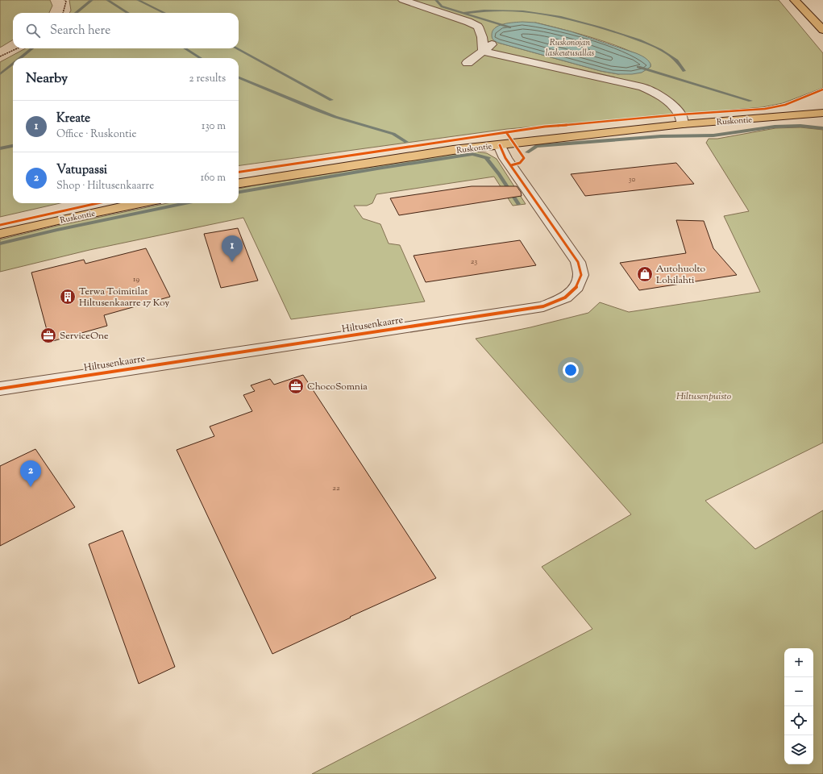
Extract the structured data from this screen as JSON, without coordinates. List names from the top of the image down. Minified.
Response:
{"streets":{"main road":["Ruskontie"],"street":["Hiltusenkaarre"]},"crossings":[["Ruskontie","Hiltusenkaarre"]],"water":["Ruskonojan laskeutusallas"],"parks":["Hiltusenpuisto"],"places":{"shop":["Autohuolto Lohilahti"],"building":["Terwa Toimitilat Hiltusenkaarre 17 Koy"],"office":["ServiceOne","ChocoSomnia"]},"house_numbers":["30","23","19","22"],"page":{"search":"Search here","heading":["Nearby","2 results"],"list":[{"mark":"1","name":"Kreate","note":"Office · Ruskontie","value":"130 m"},{"mark":"2","name":"Vatupassi","note":"Shop · Hiltusenkaarre","value":"160 m"}],"pins":["1","2"],"map_buttons":["+","−"]}}
